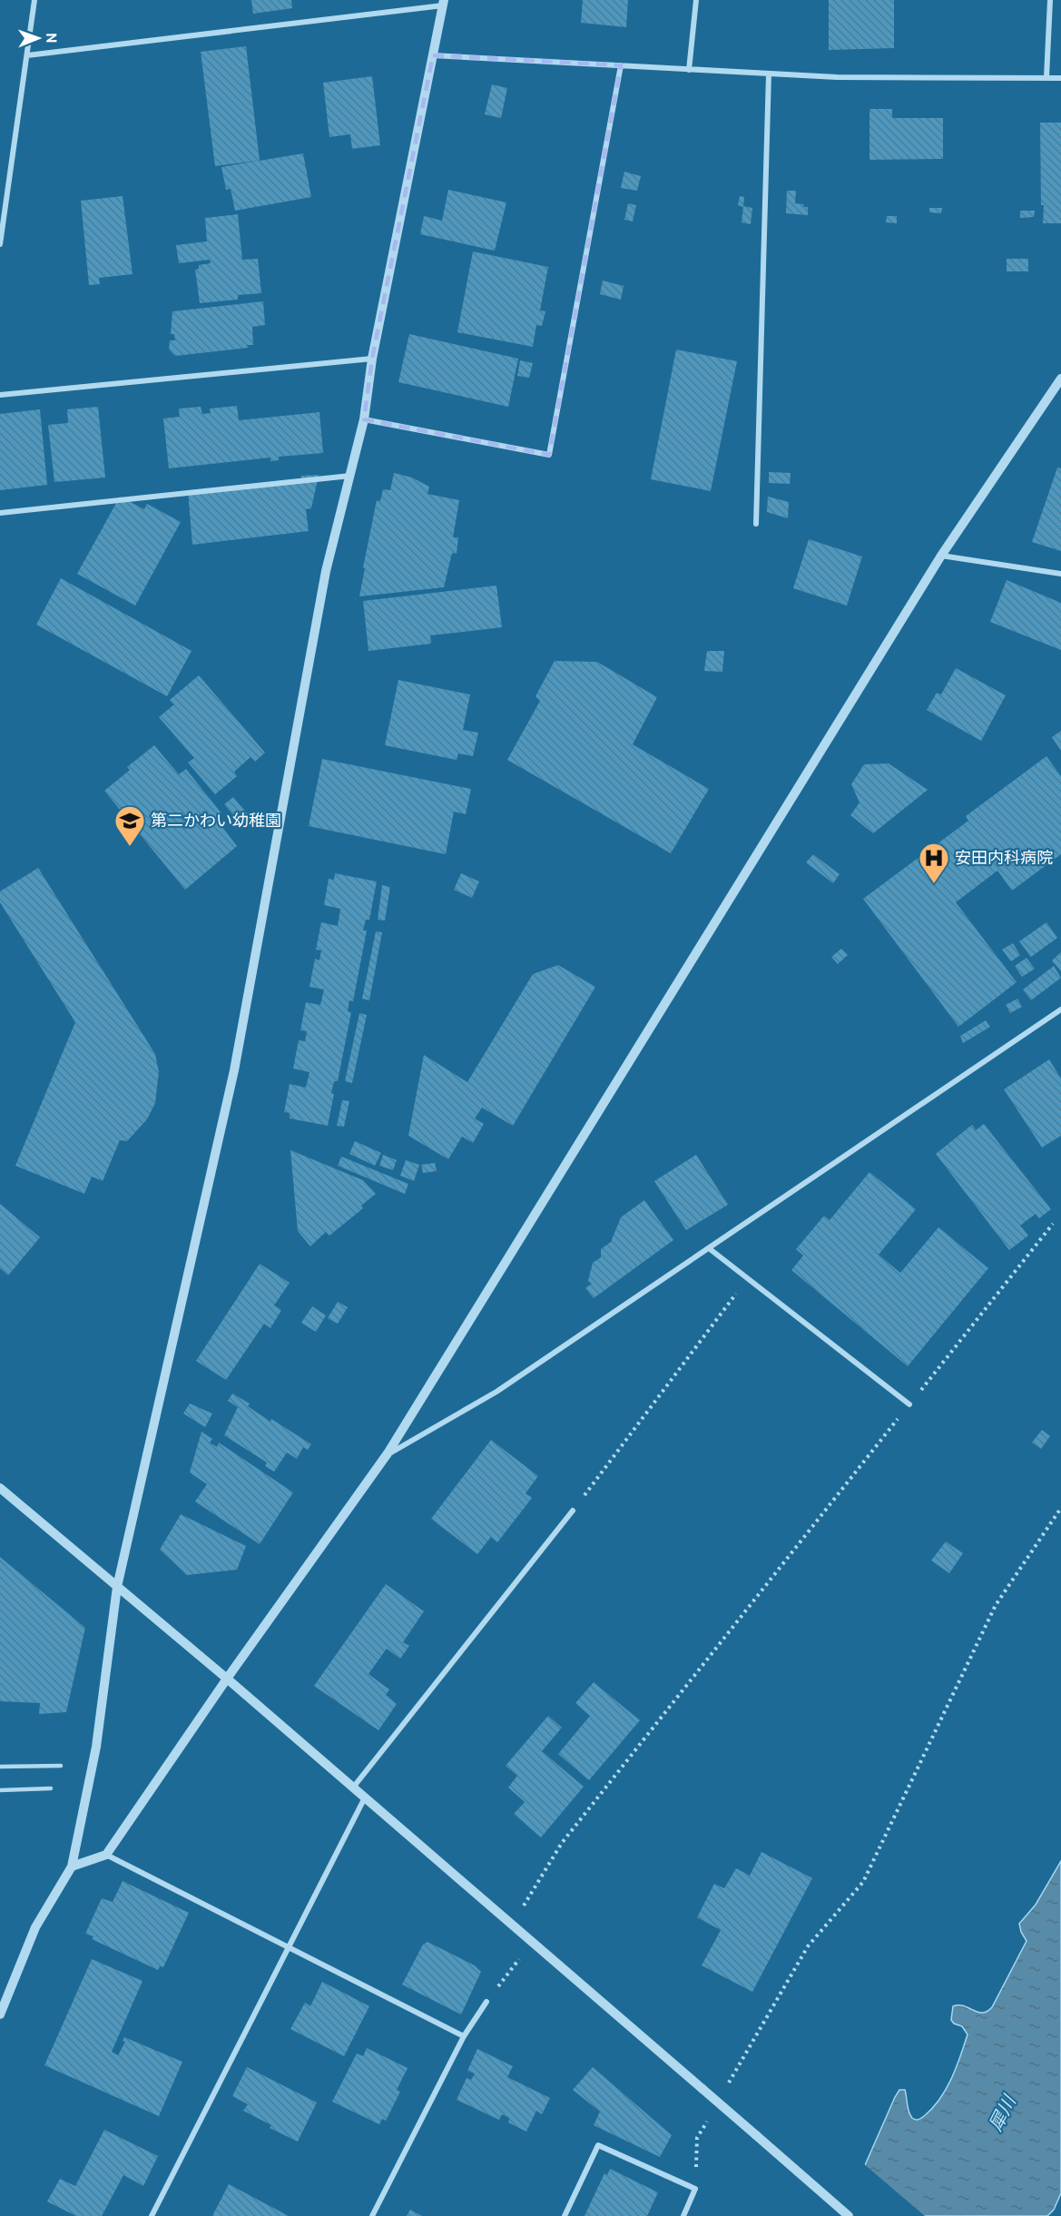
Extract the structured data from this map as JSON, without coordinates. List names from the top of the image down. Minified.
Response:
{"water":["犀川"],"places":{"school or university":["第二かわい幼稚園"],"hospital":["安田内科病院"]},"north":"right"}
